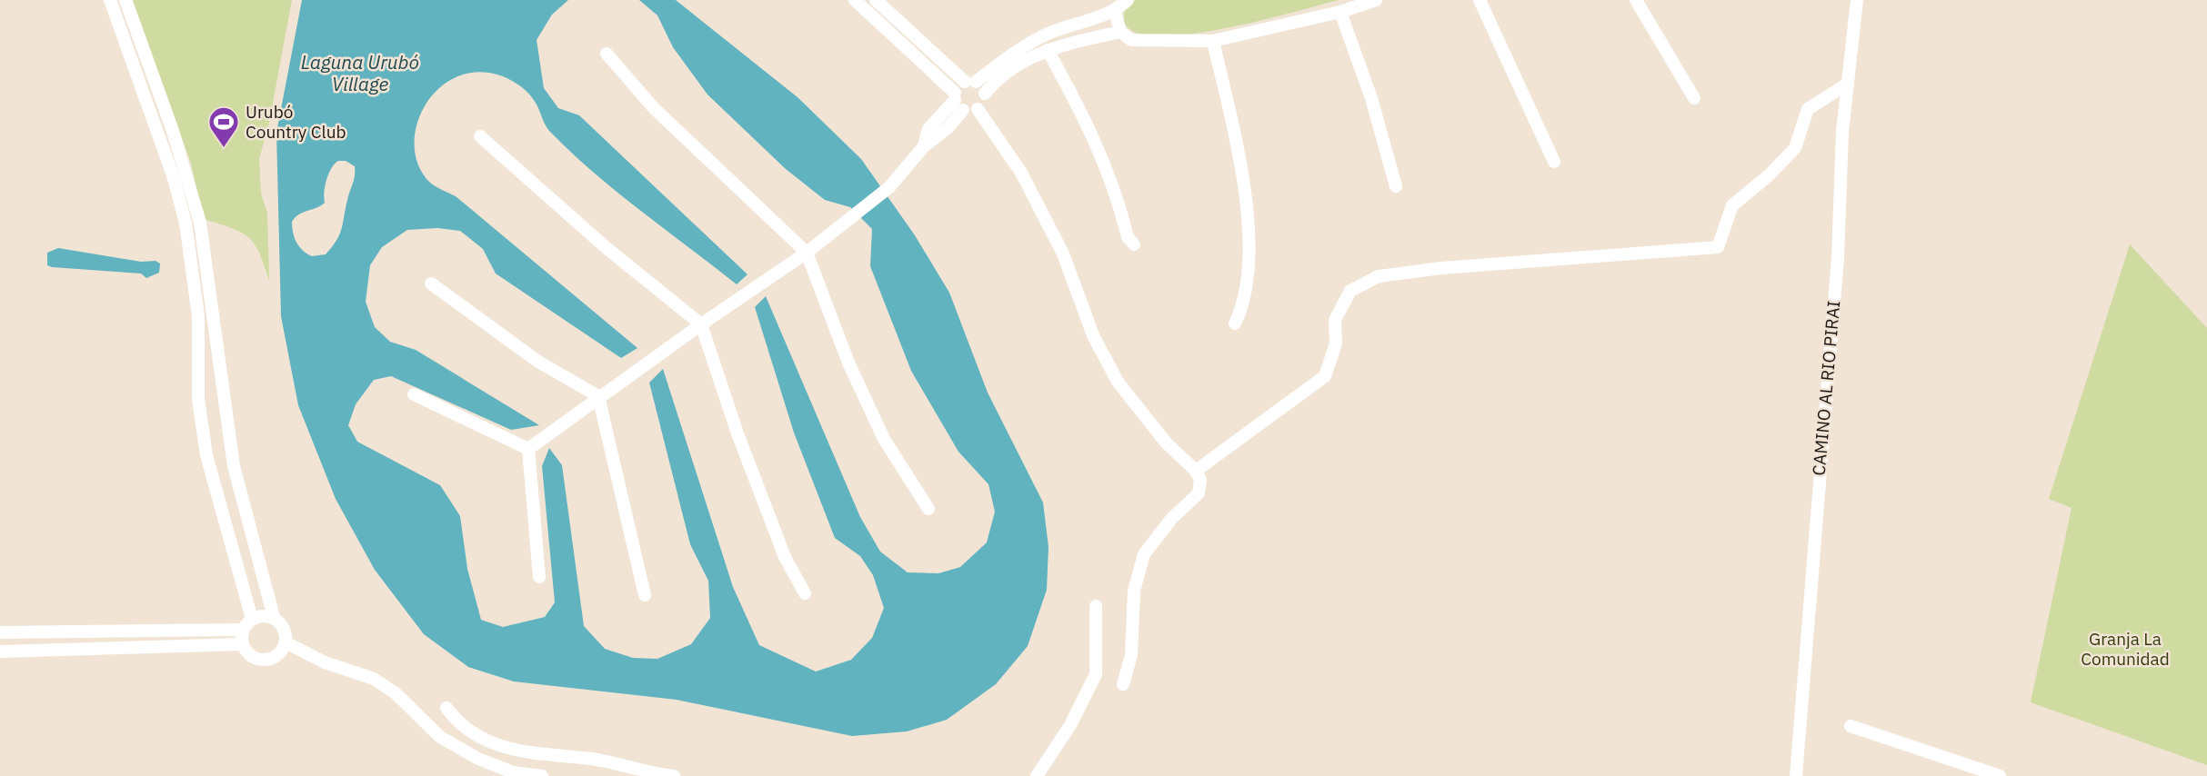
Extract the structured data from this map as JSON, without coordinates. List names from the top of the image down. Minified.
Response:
{"streets":{"street":["CAMINO AL RIO PIRAI"]},"water":["Laguna Urubó Village"],"parks":["Granja La Comunidad"],"places":{"sports":["Urubó Country Club"]}}
